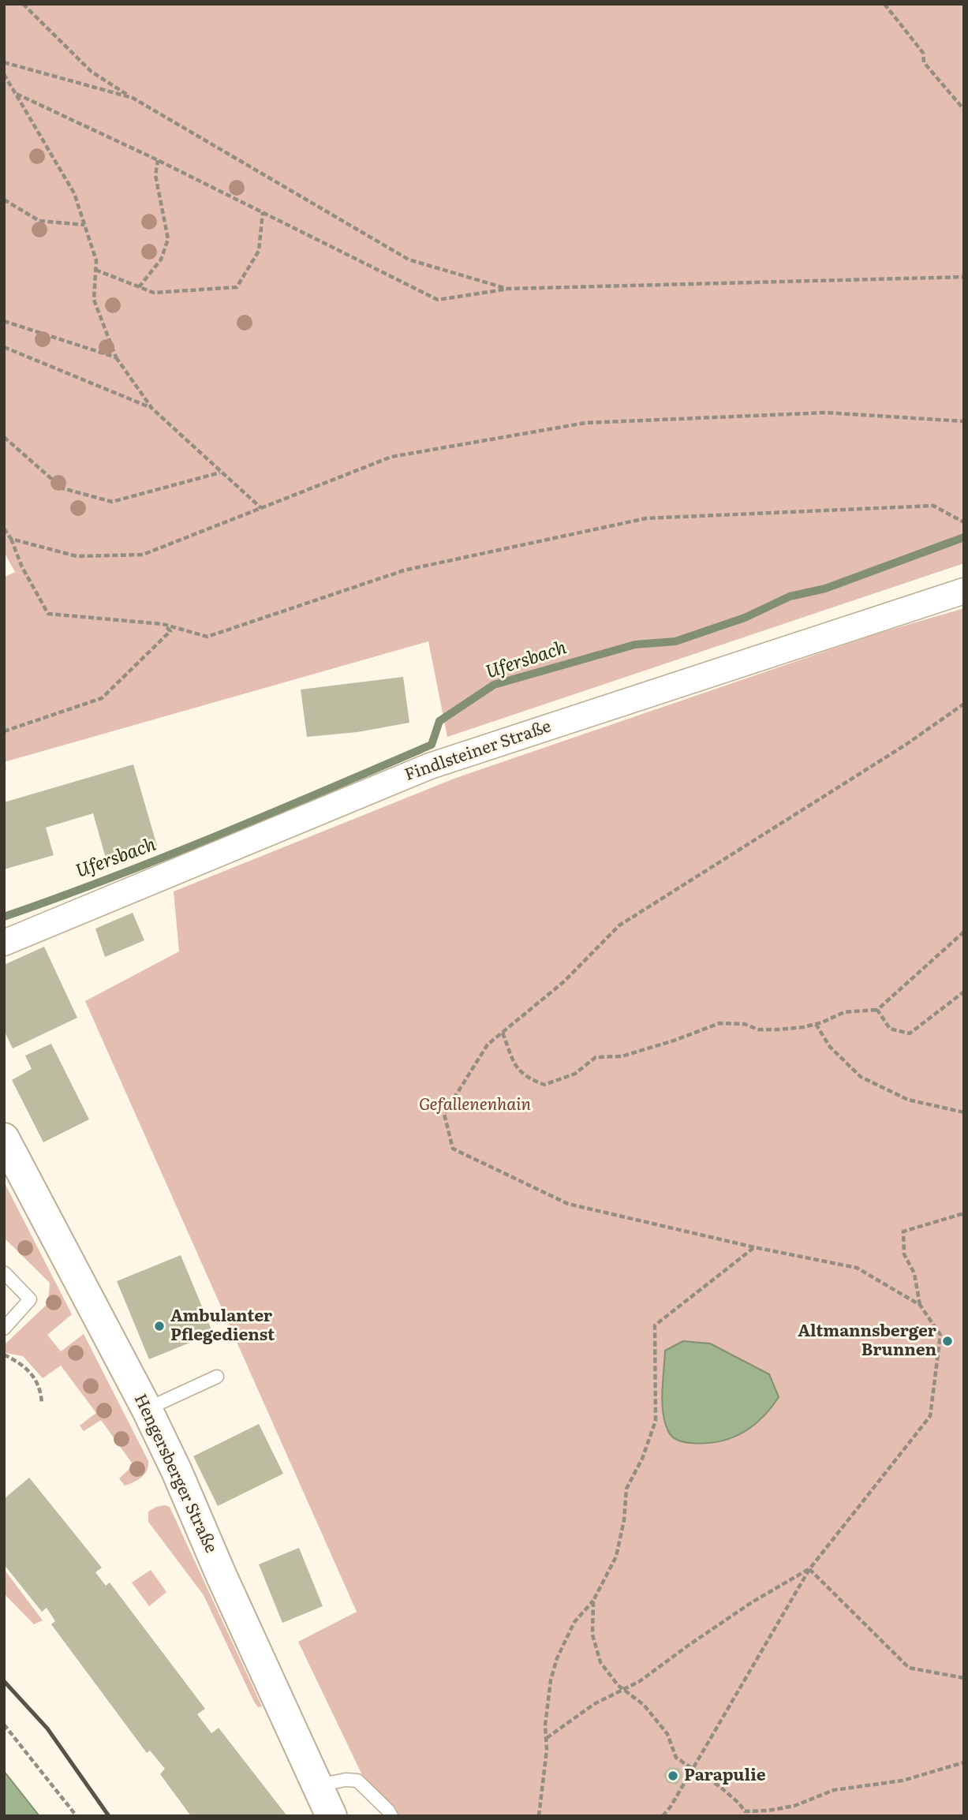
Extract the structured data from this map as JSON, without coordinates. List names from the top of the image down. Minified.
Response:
{"streets":{"main road":["Hengersberger Straße"],"street":["Findlsteiner Straße"]},"water":["Ufersbach"],"parks":["Gefallenenhain"],"places":["Ambulanter Pflegedienst","Altmannsberger Brunnen","Parapulie"]}
